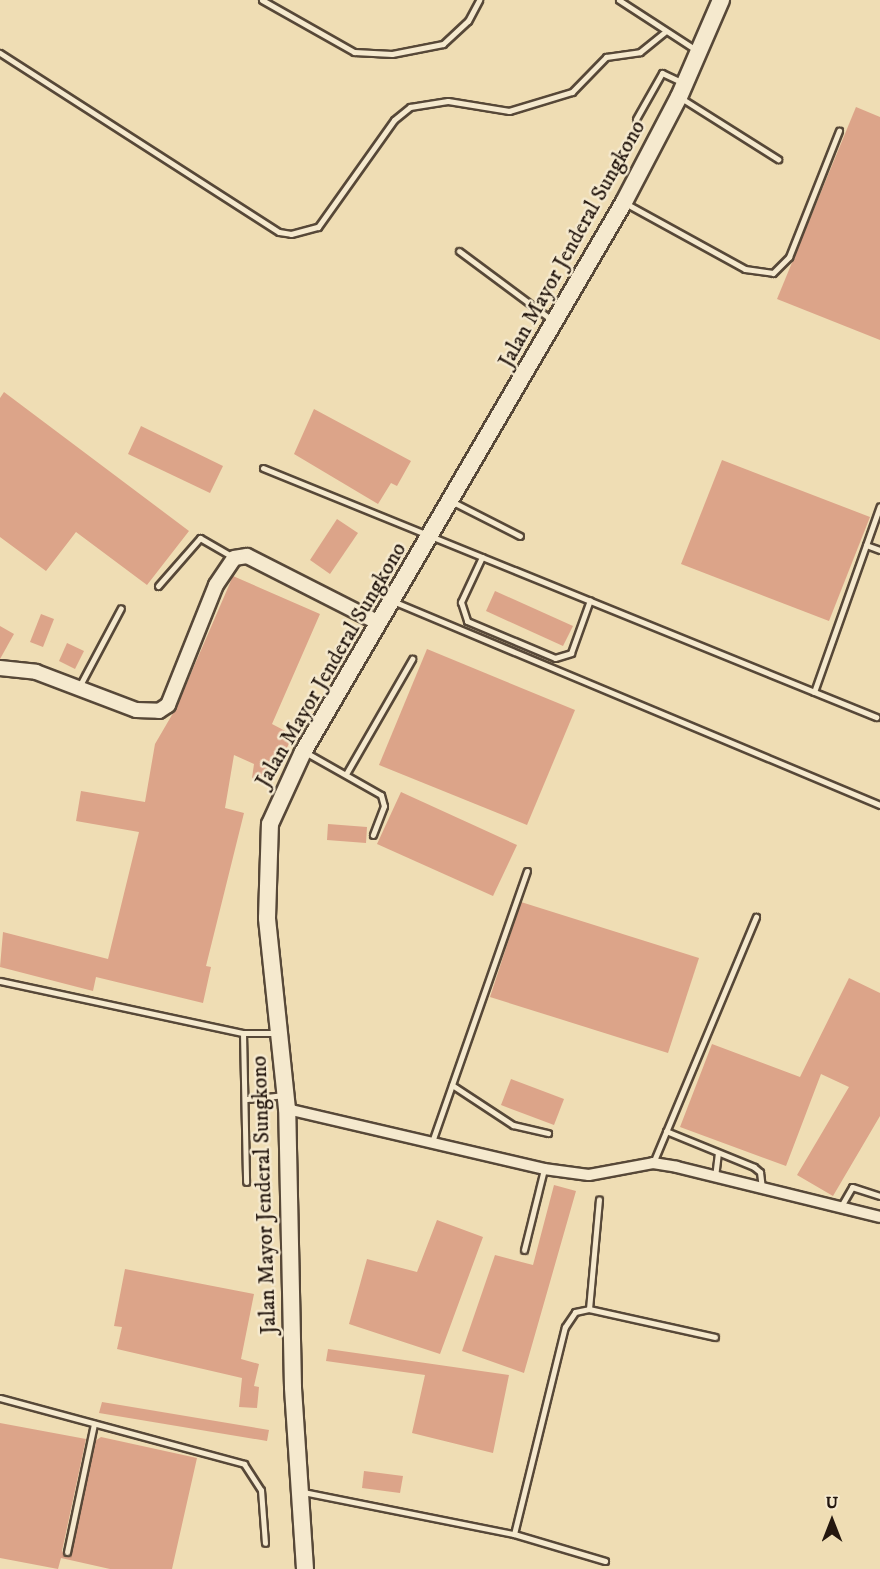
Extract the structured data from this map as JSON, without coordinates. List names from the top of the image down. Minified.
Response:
{"streets":{"main road":["Jalan Mayor Jenderal Sungkono"]},"north":"top"}
